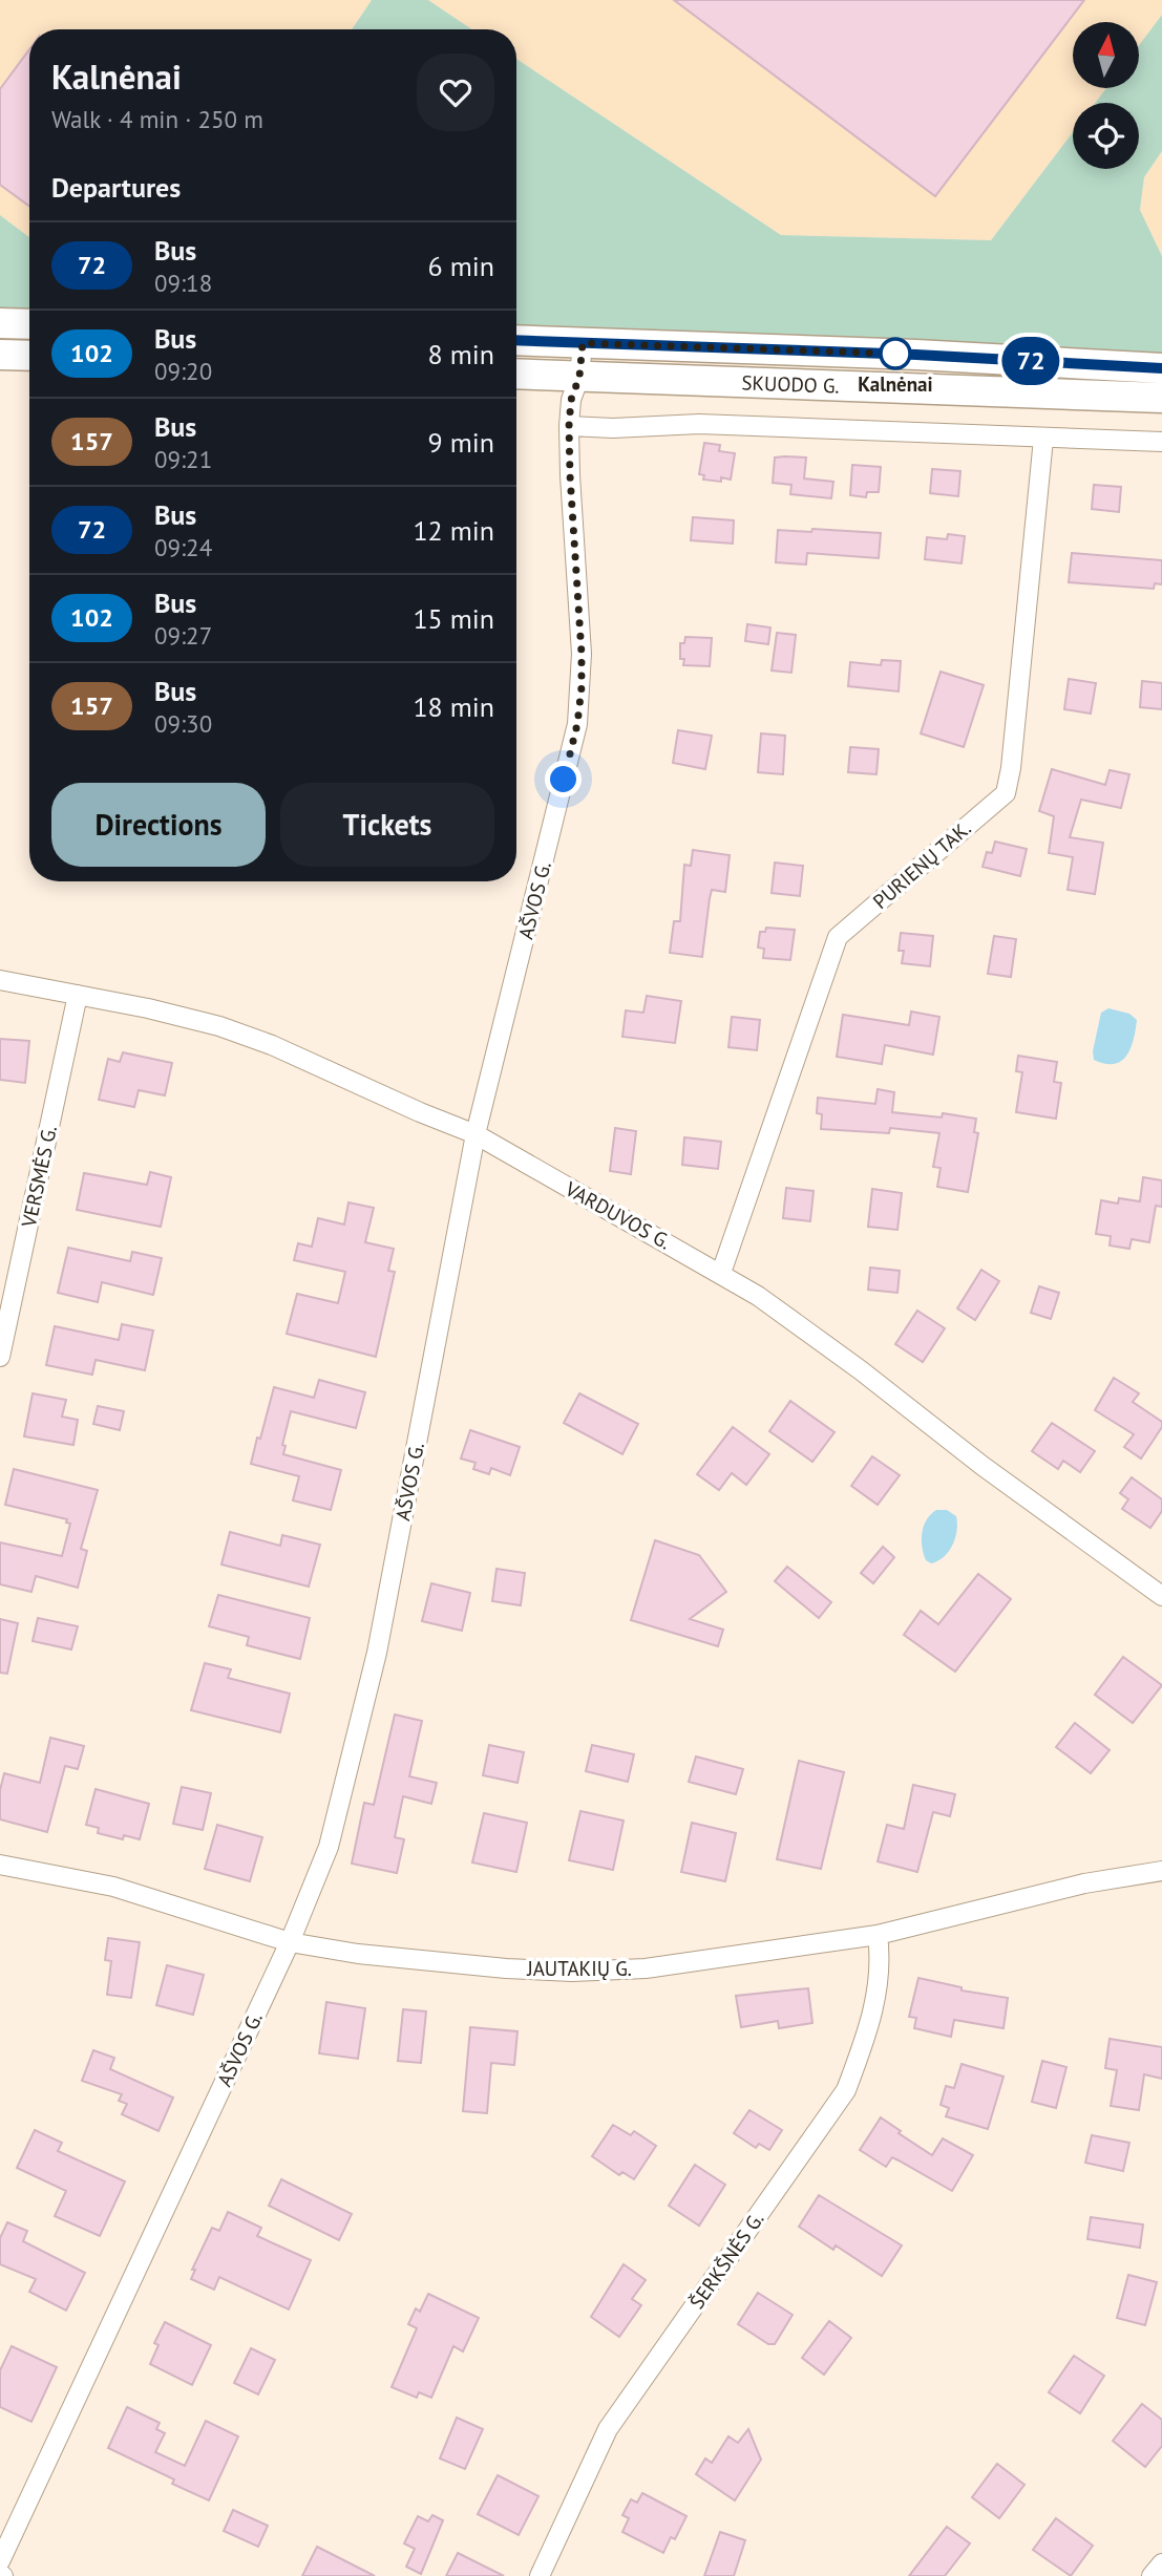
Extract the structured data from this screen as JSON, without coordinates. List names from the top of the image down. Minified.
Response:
{"streets":{"main road":["SKUODO G."],"street":["PURIENŲ TAK.","AŠVOS G.","VERSMĖS G.","VARDUVOS G.","JAUTAKIŲ G.","ŠERKŠNĖS G."]},"crossings":[["SKUODO G.","AŠVOS G."],["PURIENŲ TAK.","VARDUVOS G."],["AŠVOS G.","VARDUVOS G."],["AŠVOS G.","JAUTAKIŲ G."],["VERSMĖS G.","VARDUVOS G."],["JAUTAKIŲ G.","ŠERKŠNĖS G."]],"places":["Kalnėnai"],"lines":["bus line 72"],"north":"top","page":{"on_map":"72","heading":[["Kalnėnai","Walk · 4 min · 250 m"],"Departures"],"list":[{"mark":"72","name":"Bus","note":"09:18","value":"6 min"},{"mark":"102","name":"Bus","note":"09:20","value":"8 min"},{"mark":"157","name":"Bus","note":"09:21","value":"9 min"},{"mark":"72","name":"Bus","note":"09:24","value":"12 min"},{"mark":"102","name":"Bus","note":"09:27","value":"15 min"},{"mark":"157","name":"Bus","note":"09:30","value":"18 min"}],"buttons":["Directions","Tickets"]}}
